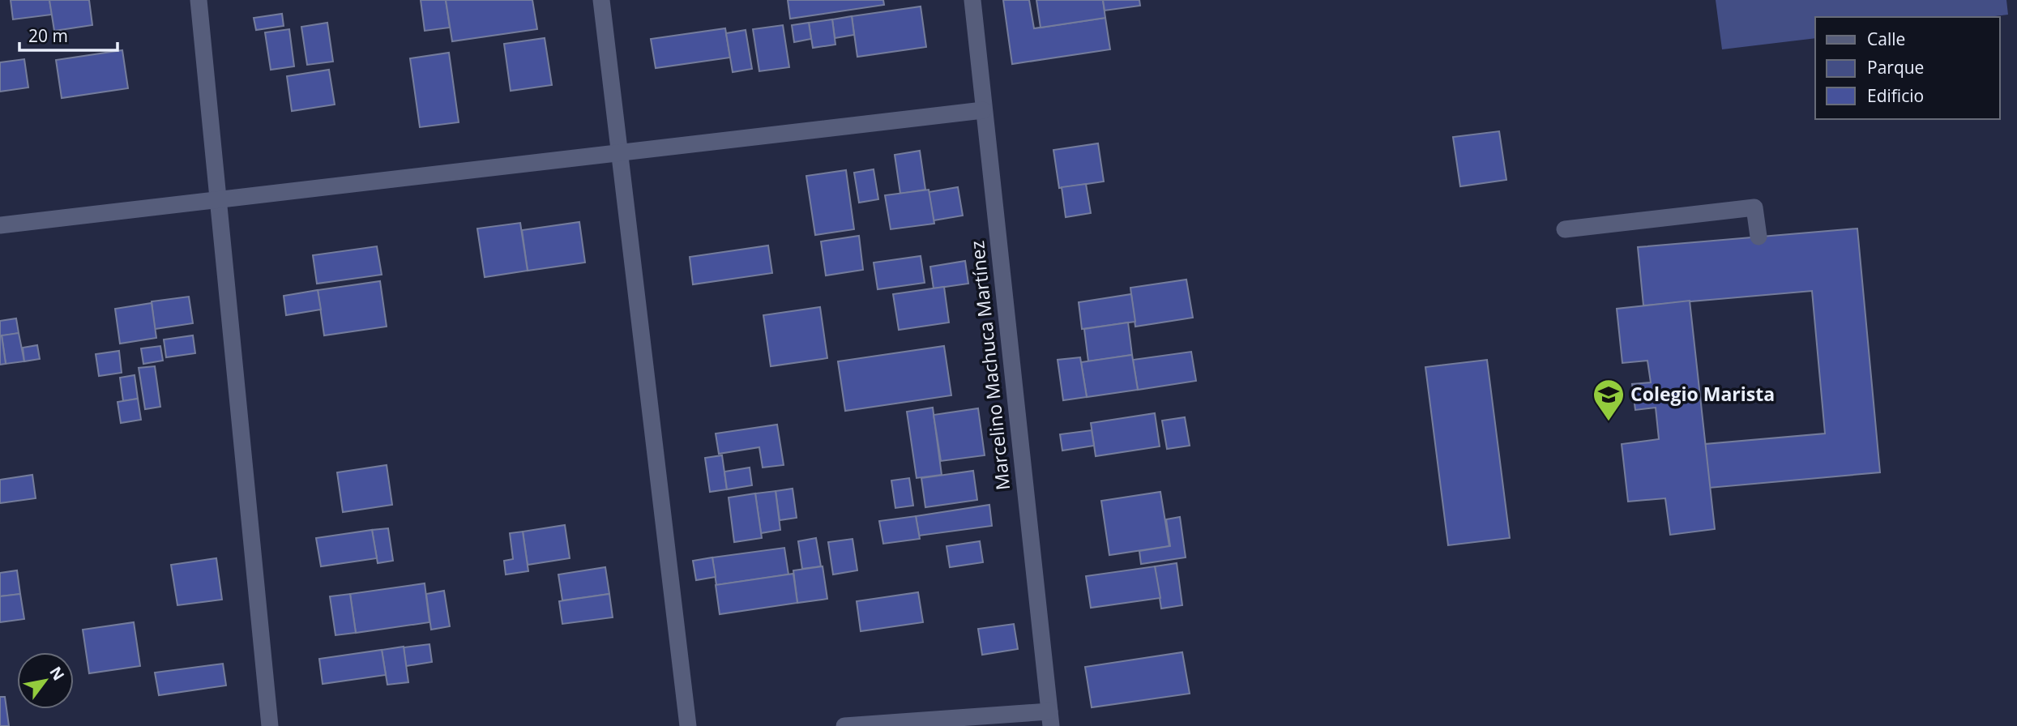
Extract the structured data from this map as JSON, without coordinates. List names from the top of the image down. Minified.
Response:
{"streets":{"street":["Marcelino Machuca Martínez"]},"places":{"school or university":["Colegio Marista"]},"legend":["Calle","Parque","Edificio"],"scale_bar":"20 m","north":"top right"}
